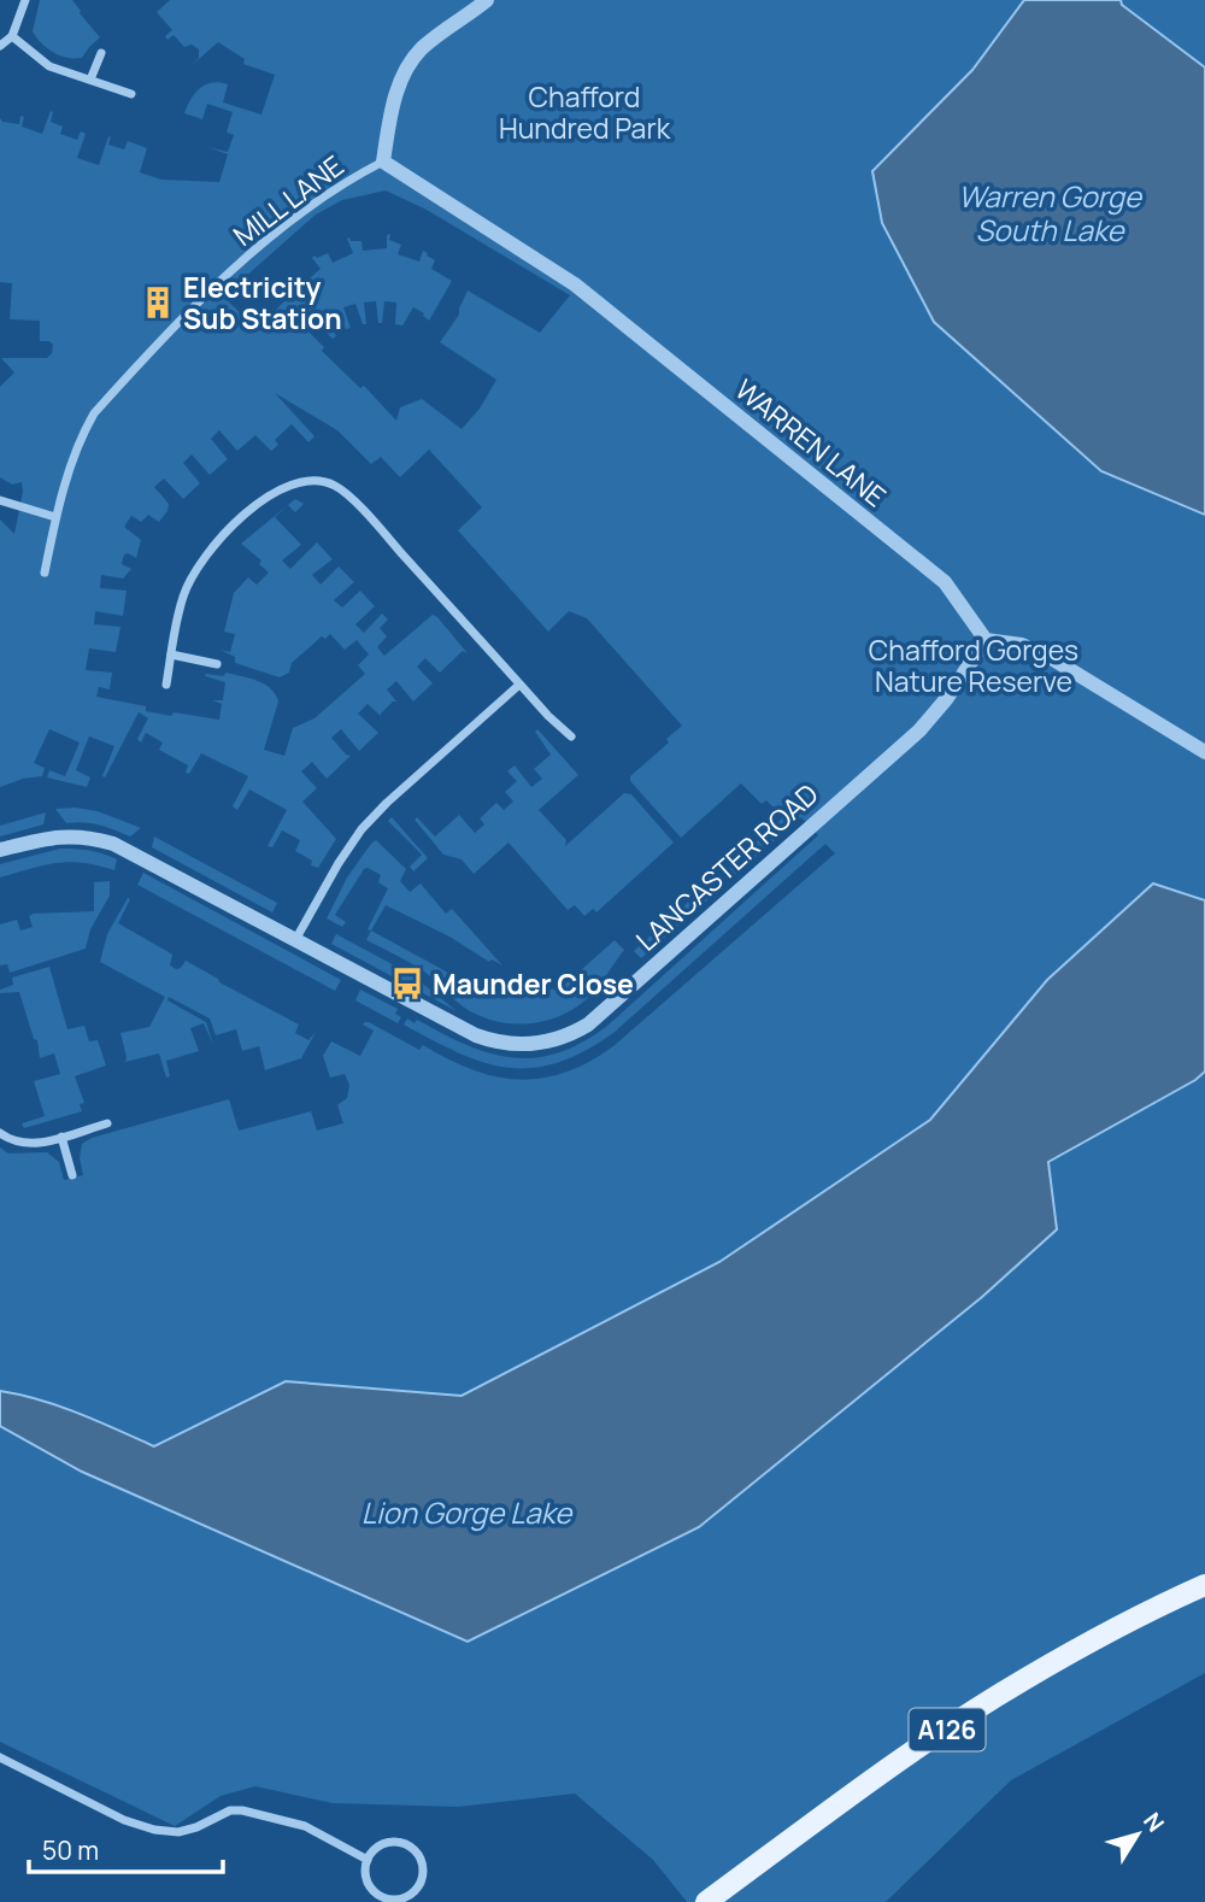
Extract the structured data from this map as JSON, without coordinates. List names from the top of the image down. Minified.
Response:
{"streets":{"main road":["A126"],"street":["MILL LANE","WARREN LANE","LANCASTER ROAD"]},"crossings":[["MILL LANE","WARREN LANE"],["WARREN LANE","LANCASTER ROAD"]],"water":["Warren Gorge South Lake","Lion Gorge Lake"],"parks":["Chafford Hundred Park","Chafford Gorges Nature Reserve"],"places":{"building":["Electricity Sub Station"],"bus stop":["Maunder Close"]},"scale_bar":"50 m","north":"top right"}
